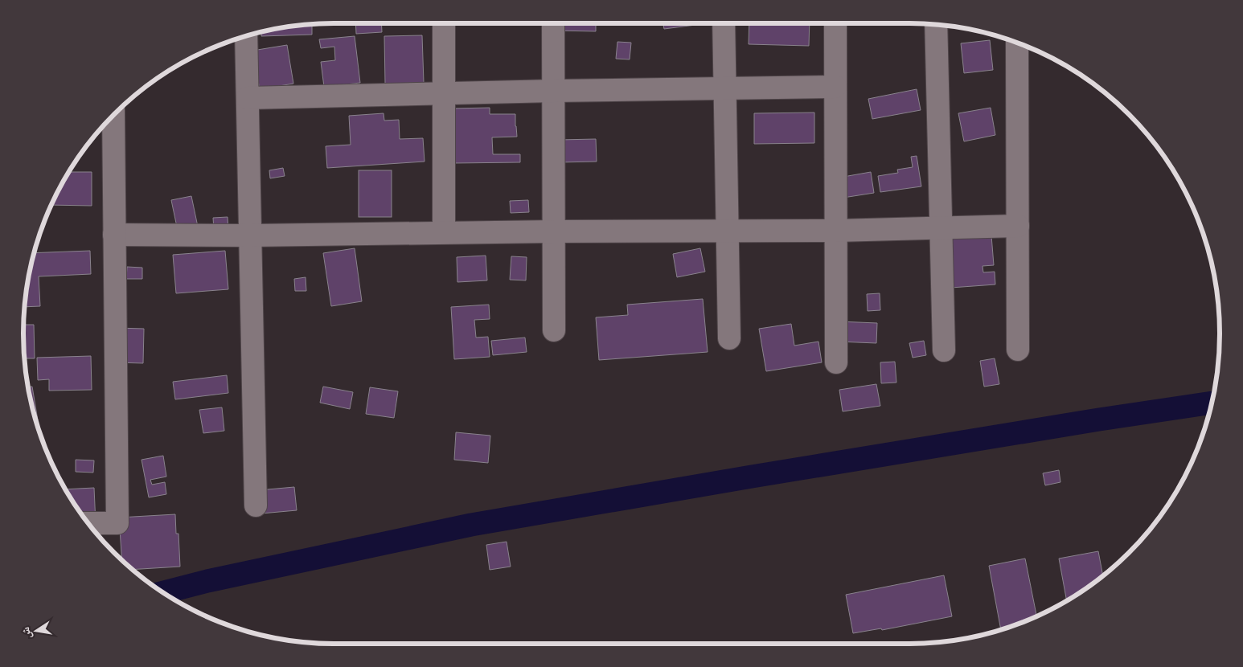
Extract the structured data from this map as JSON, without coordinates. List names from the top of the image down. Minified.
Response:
{"north":"left"}
